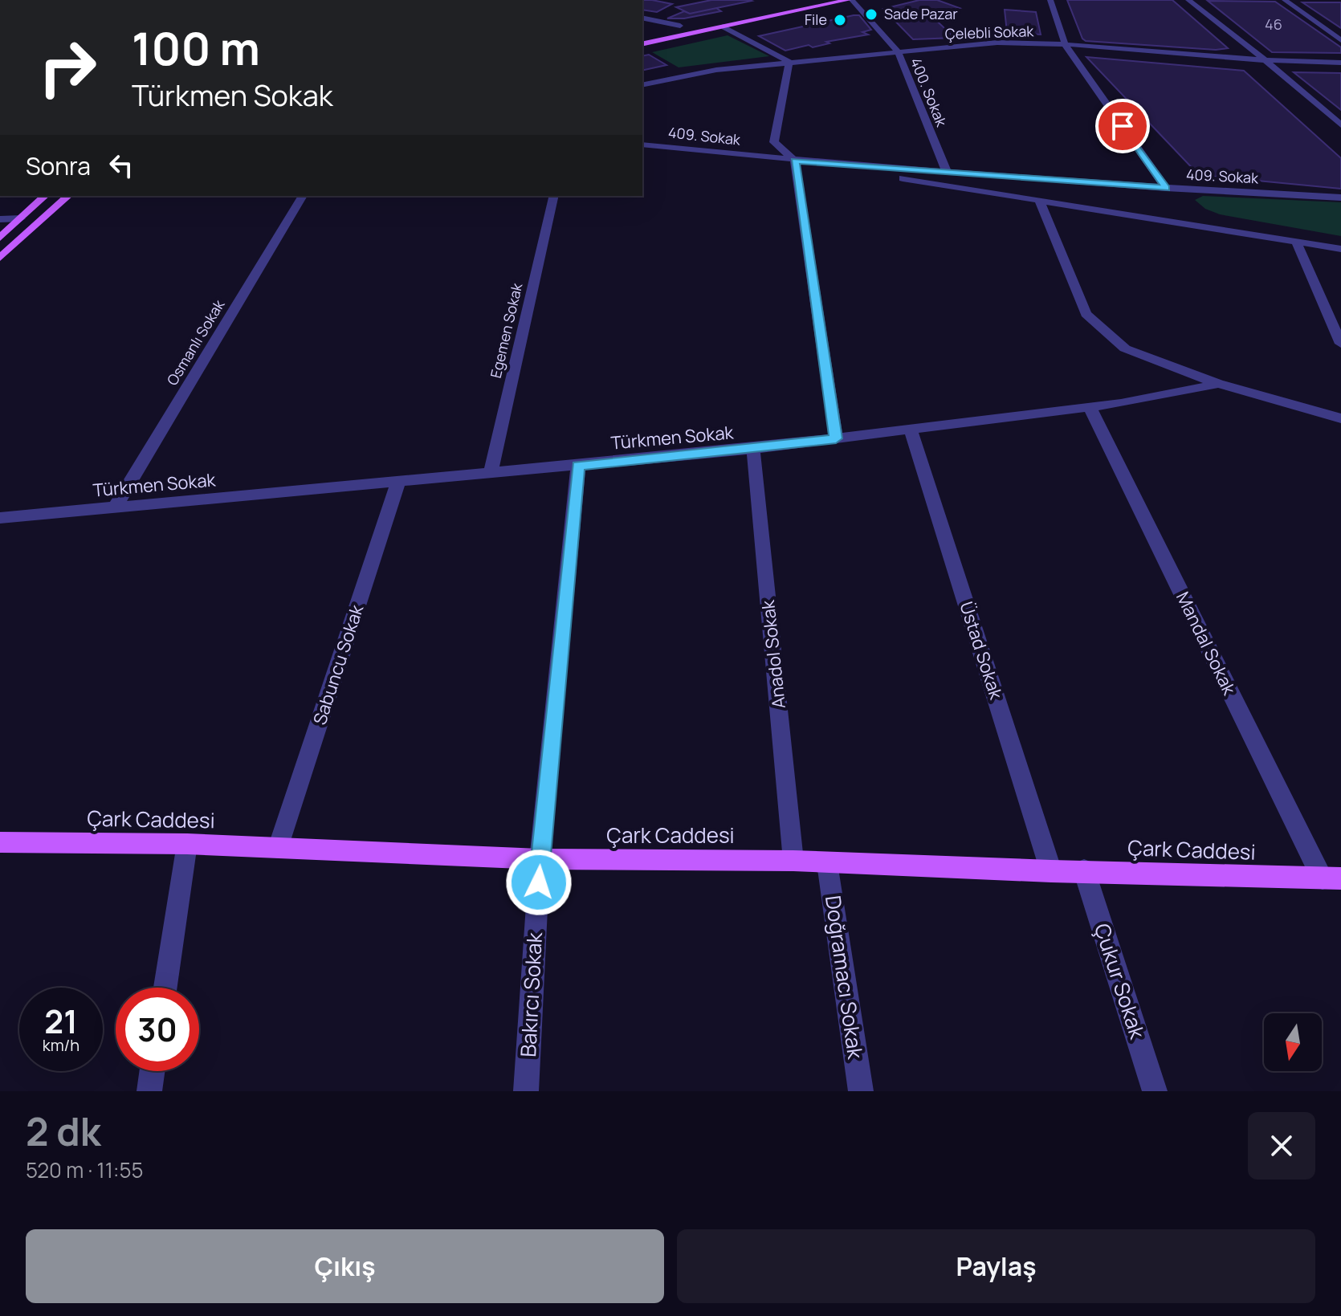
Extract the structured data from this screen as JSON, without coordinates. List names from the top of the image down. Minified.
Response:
{"streets":{"main road":["Çark Caddesi"],"street":["Çelebli Sokak","400. Sokak","409. Sokak","Egemen Sokak","Osmanlı Sokak","Türkmen Sokak","Mandal Sokak","Üstad Sokak","Anadol Sokak","Sabuncu Sokak","Doğramacı Sokak","Çukur Sokak","Bakırcı Sokak"]},"crossings":[["Çelebli Sokak","400. Sokak"],["400. Sokak","409. Sokak"],["Egemen Sokak","Türkmen Sokak"],["Osmanlı Sokak","Türkmen Sokak"],["Türkmen Sokak","Mandal Sokak"],["Türkmen Sokak","Üstad Sokak"],["Türkmen Sokak","Anadol Sokak"],["Türkmen Sokak","Sabuncu Sokak"],["Türkmen Sokak","Bakırcı Sokak"],["Mandal Sokak","Çark Caddesi"],["Üstad Sokak","Çark Caddesi"],["Anadol Sokak","Çark Caddesi"],["Sabuncu Sokak","Çark Caddesi"],["Çark Caddesi","Doğramacı Sokak"],["Çark Caddesi","Çukur Sokak"],["Çark Caddesi","Bakırcı Sokak"]],"places":["Sade Pazar","File"],"house_numbers":["46"],"north":"bottom","page":{"turn":["100 m","Türkmen Sokak"],"then":"Sonra","speed":"21 km/h","limit":"30","heading":["2 dk","520 m · 11:55"],"buttons":["Çıkış","Paylaş"]}}
